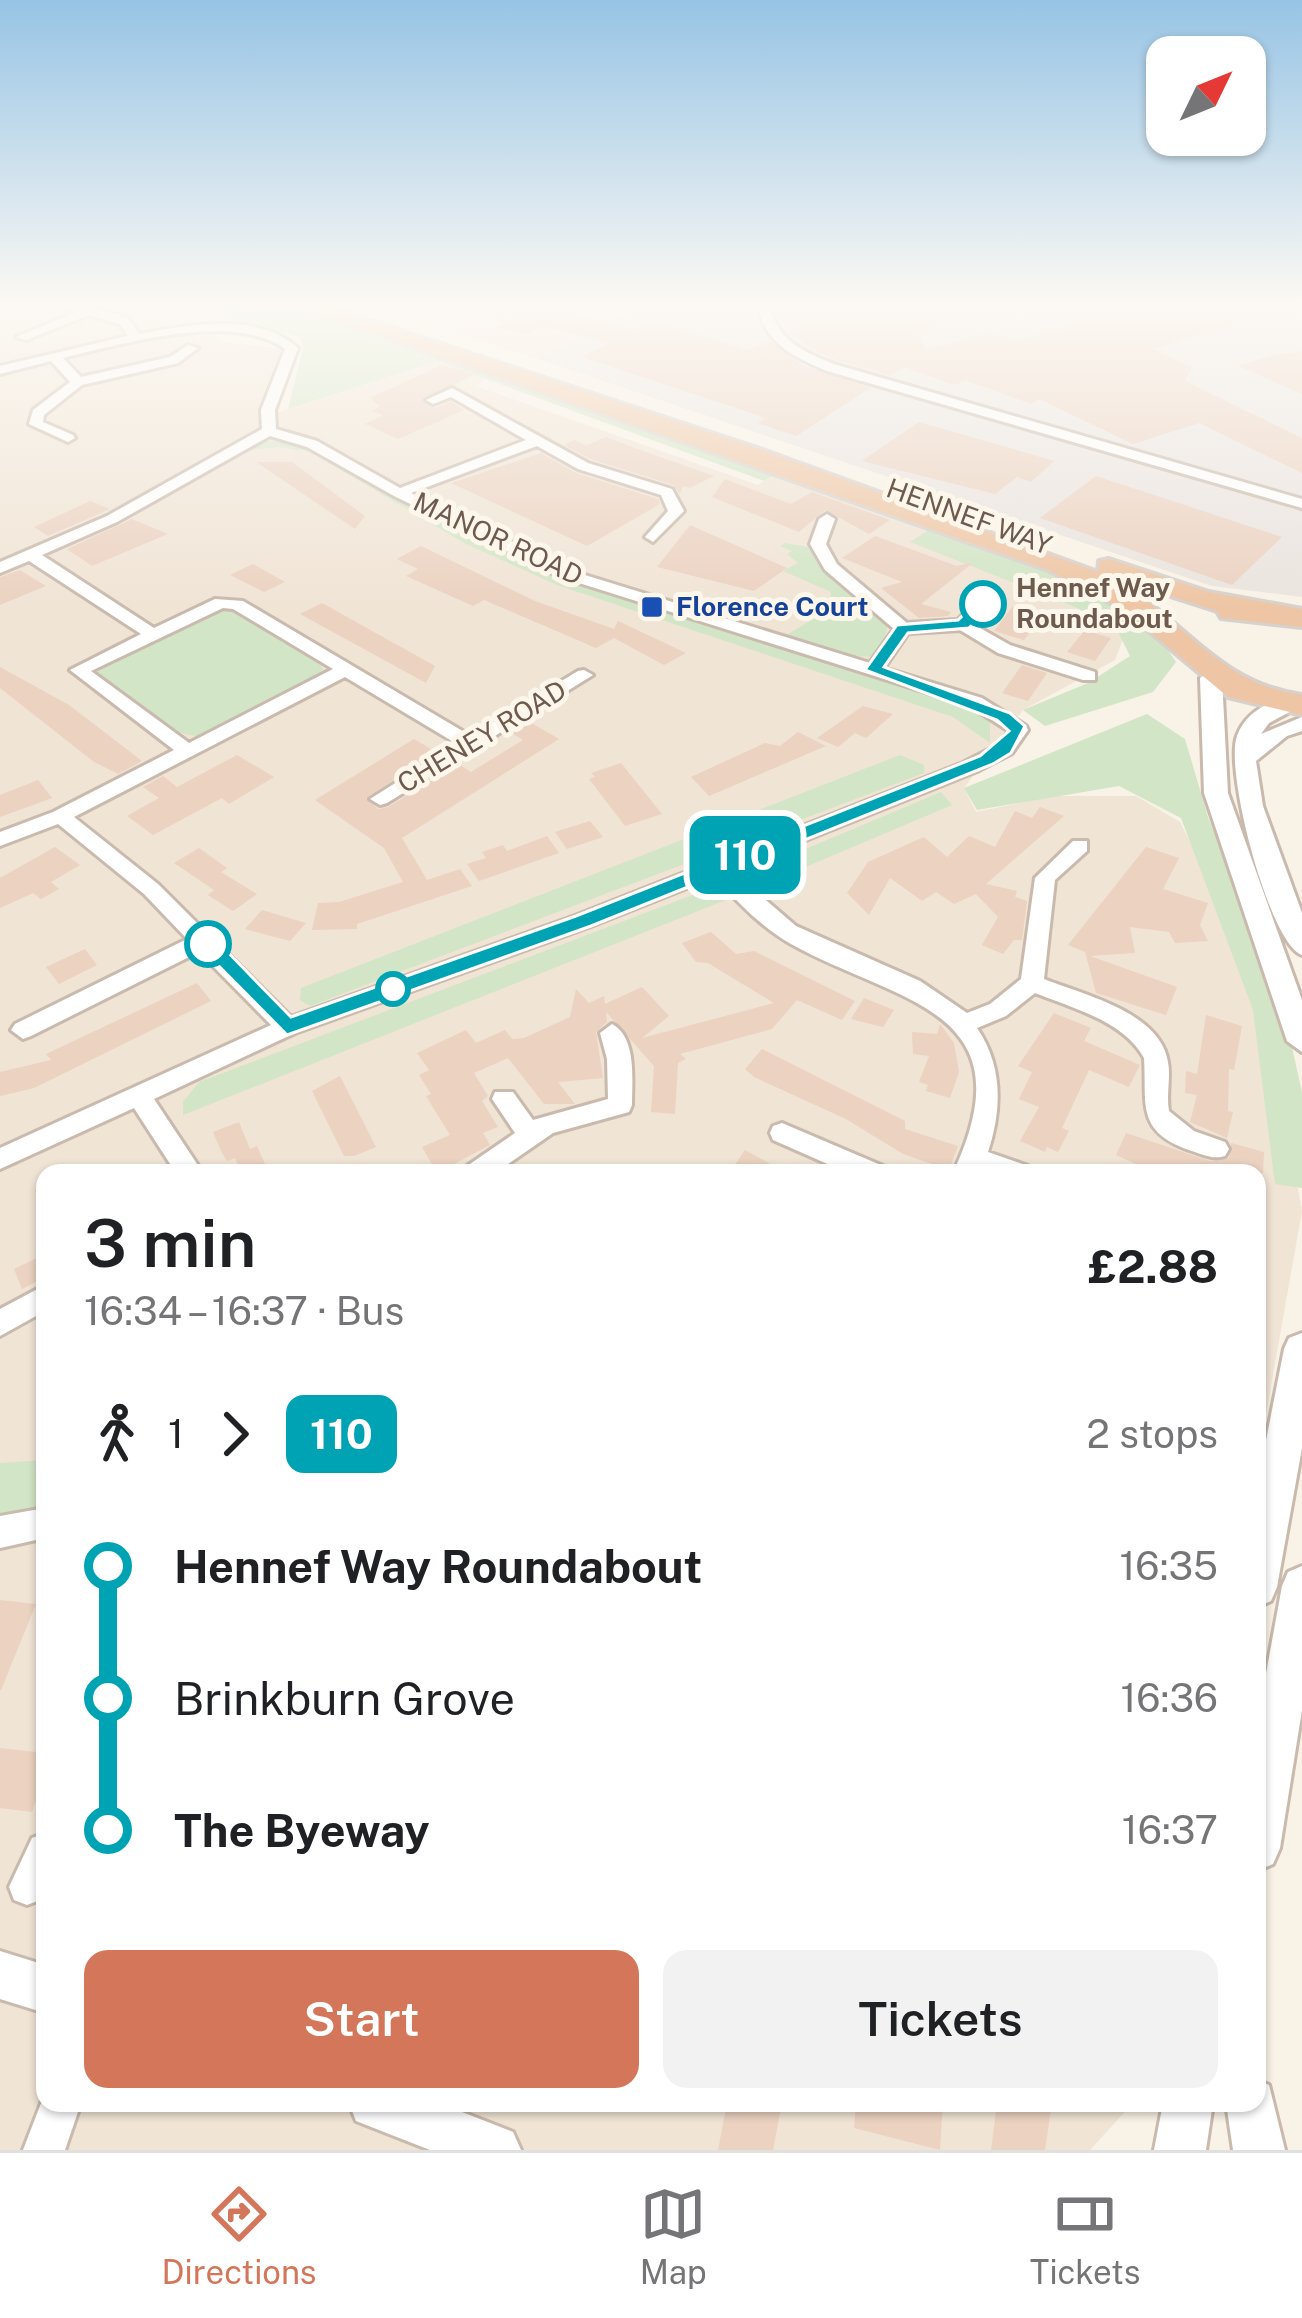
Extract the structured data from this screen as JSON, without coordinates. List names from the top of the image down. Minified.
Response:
{"streets":{"highway":["HENNEF WAY"],"street":["MANOR ROAD","CHENEY ROAD"]},"places":{"other":["Hennef Way Roundabout"],"transit":["Florence Court"]},"lines":["bus line 110"],"north":"top right","page":{"on_map":"110","heading":["3 min","16:34 – 16:37 · Bus","£2.88"],"legs":["1","110","2 stops"],"list":[{"name":"Hennef Way Roundabout","value":"16:35"},{"name":"Brinkburn Grove","value":"16:36"},{"name":"The Byeway","value":"16:37"}],"buttons":["Start","Tickets"],"tabs":["Directions","Map","Tickets"]}}
